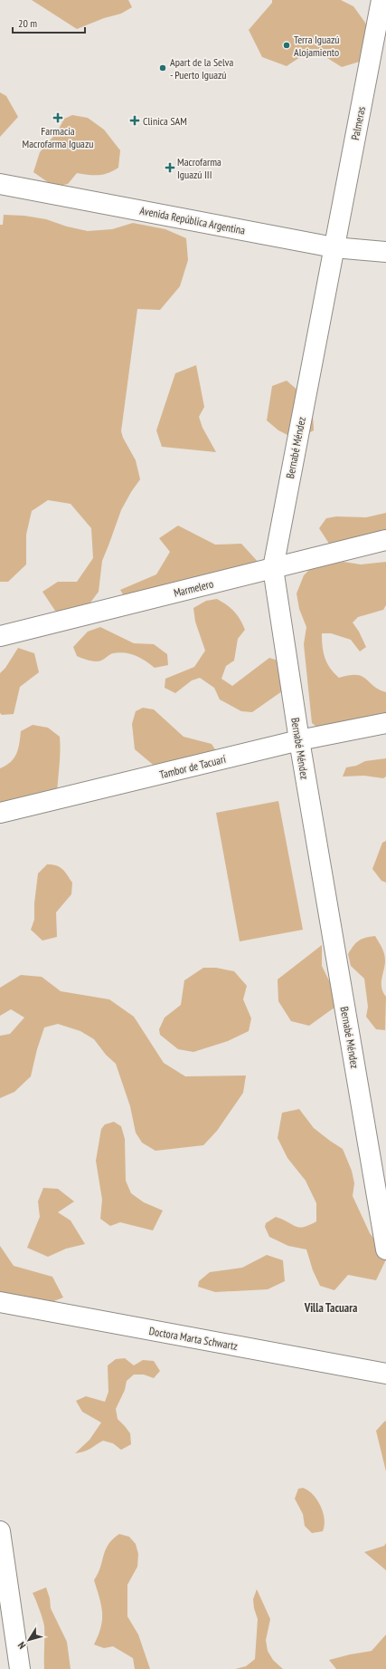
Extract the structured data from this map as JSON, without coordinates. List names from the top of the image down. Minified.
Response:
{"streets":{"street":["Palmeras","Avenida República Argentina","Bernabé Méndez","Marmelero","Tambor de Tacuarí","Doctora Marta Schwartz"]},"crossings":[["Palmeras","Avenida República Argentina"],["Palmeras","Bernabé Méndez"],["Avenida República Argentina","Bernabé Méndez"],["Bernabé Méndez","Marmelero"],["Bernabé Méndez","Tambor de Tacuarí"]],"districts":["Villa Tacuara"],"places":{"other":["Terra Iguazú Alojamiento","Apart de la Selva - Puerto Iguazú"],"health":["Farmacia Macrofarma Iguazu","Clinica SAM","Macrofarma Iguazú III"]},"scale_bar":"20 m","north":"bottom left"}
